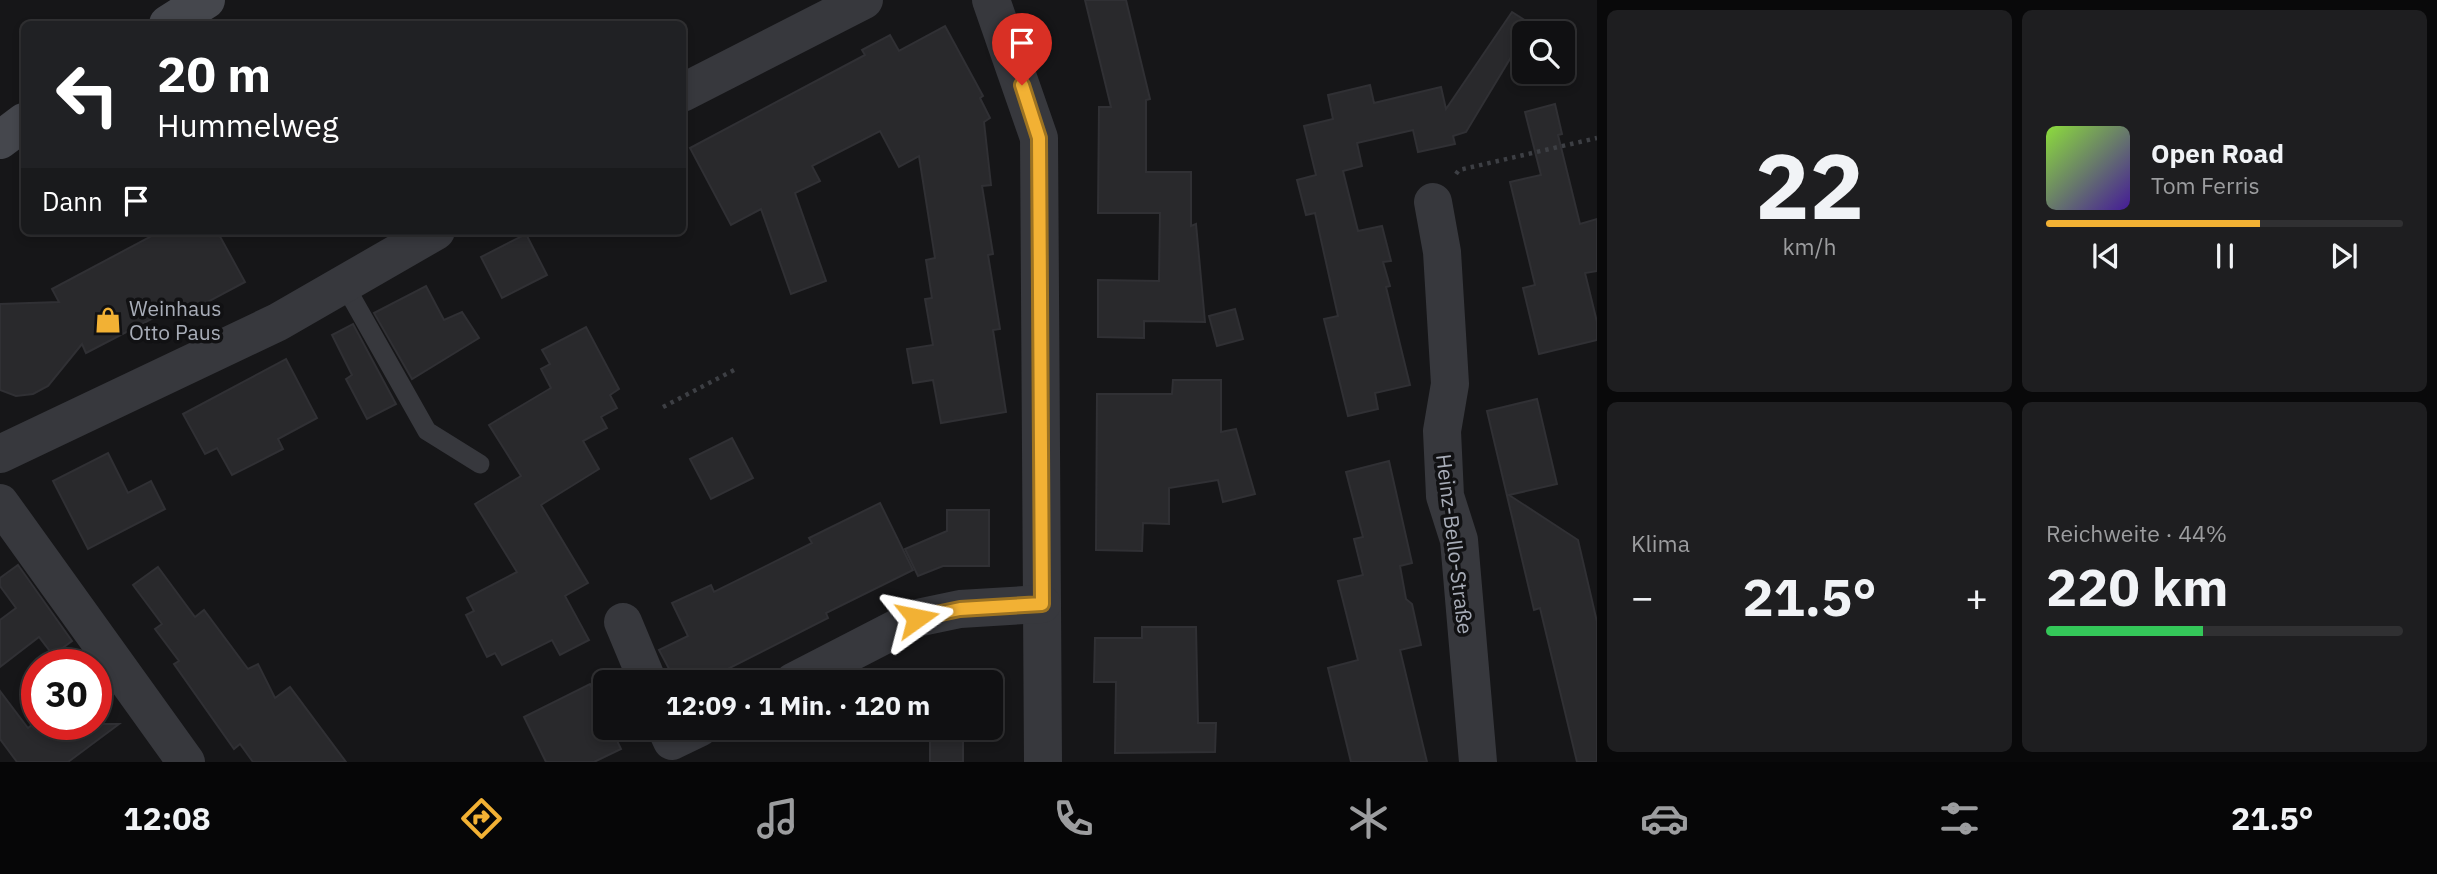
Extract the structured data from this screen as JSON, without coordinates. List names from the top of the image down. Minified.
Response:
{"streets":{"street":["Heinz-Bello-Straße"]},"places":{"shop":["Weinhaus Otto Paus"]},"page":{"tile":[["22","km/h"],"Klima",["Reichweite · 44%","220 km"]],"turn":["20 m","Hummelweg"],"song":["Open Road","Tom Ferris"],"then":"Dann","heat":["−","21.5°","+"],"limit":"30","trip":"12:09 · 1 Min. · 120 m","tabs":["12:08","21.5°"]}}
